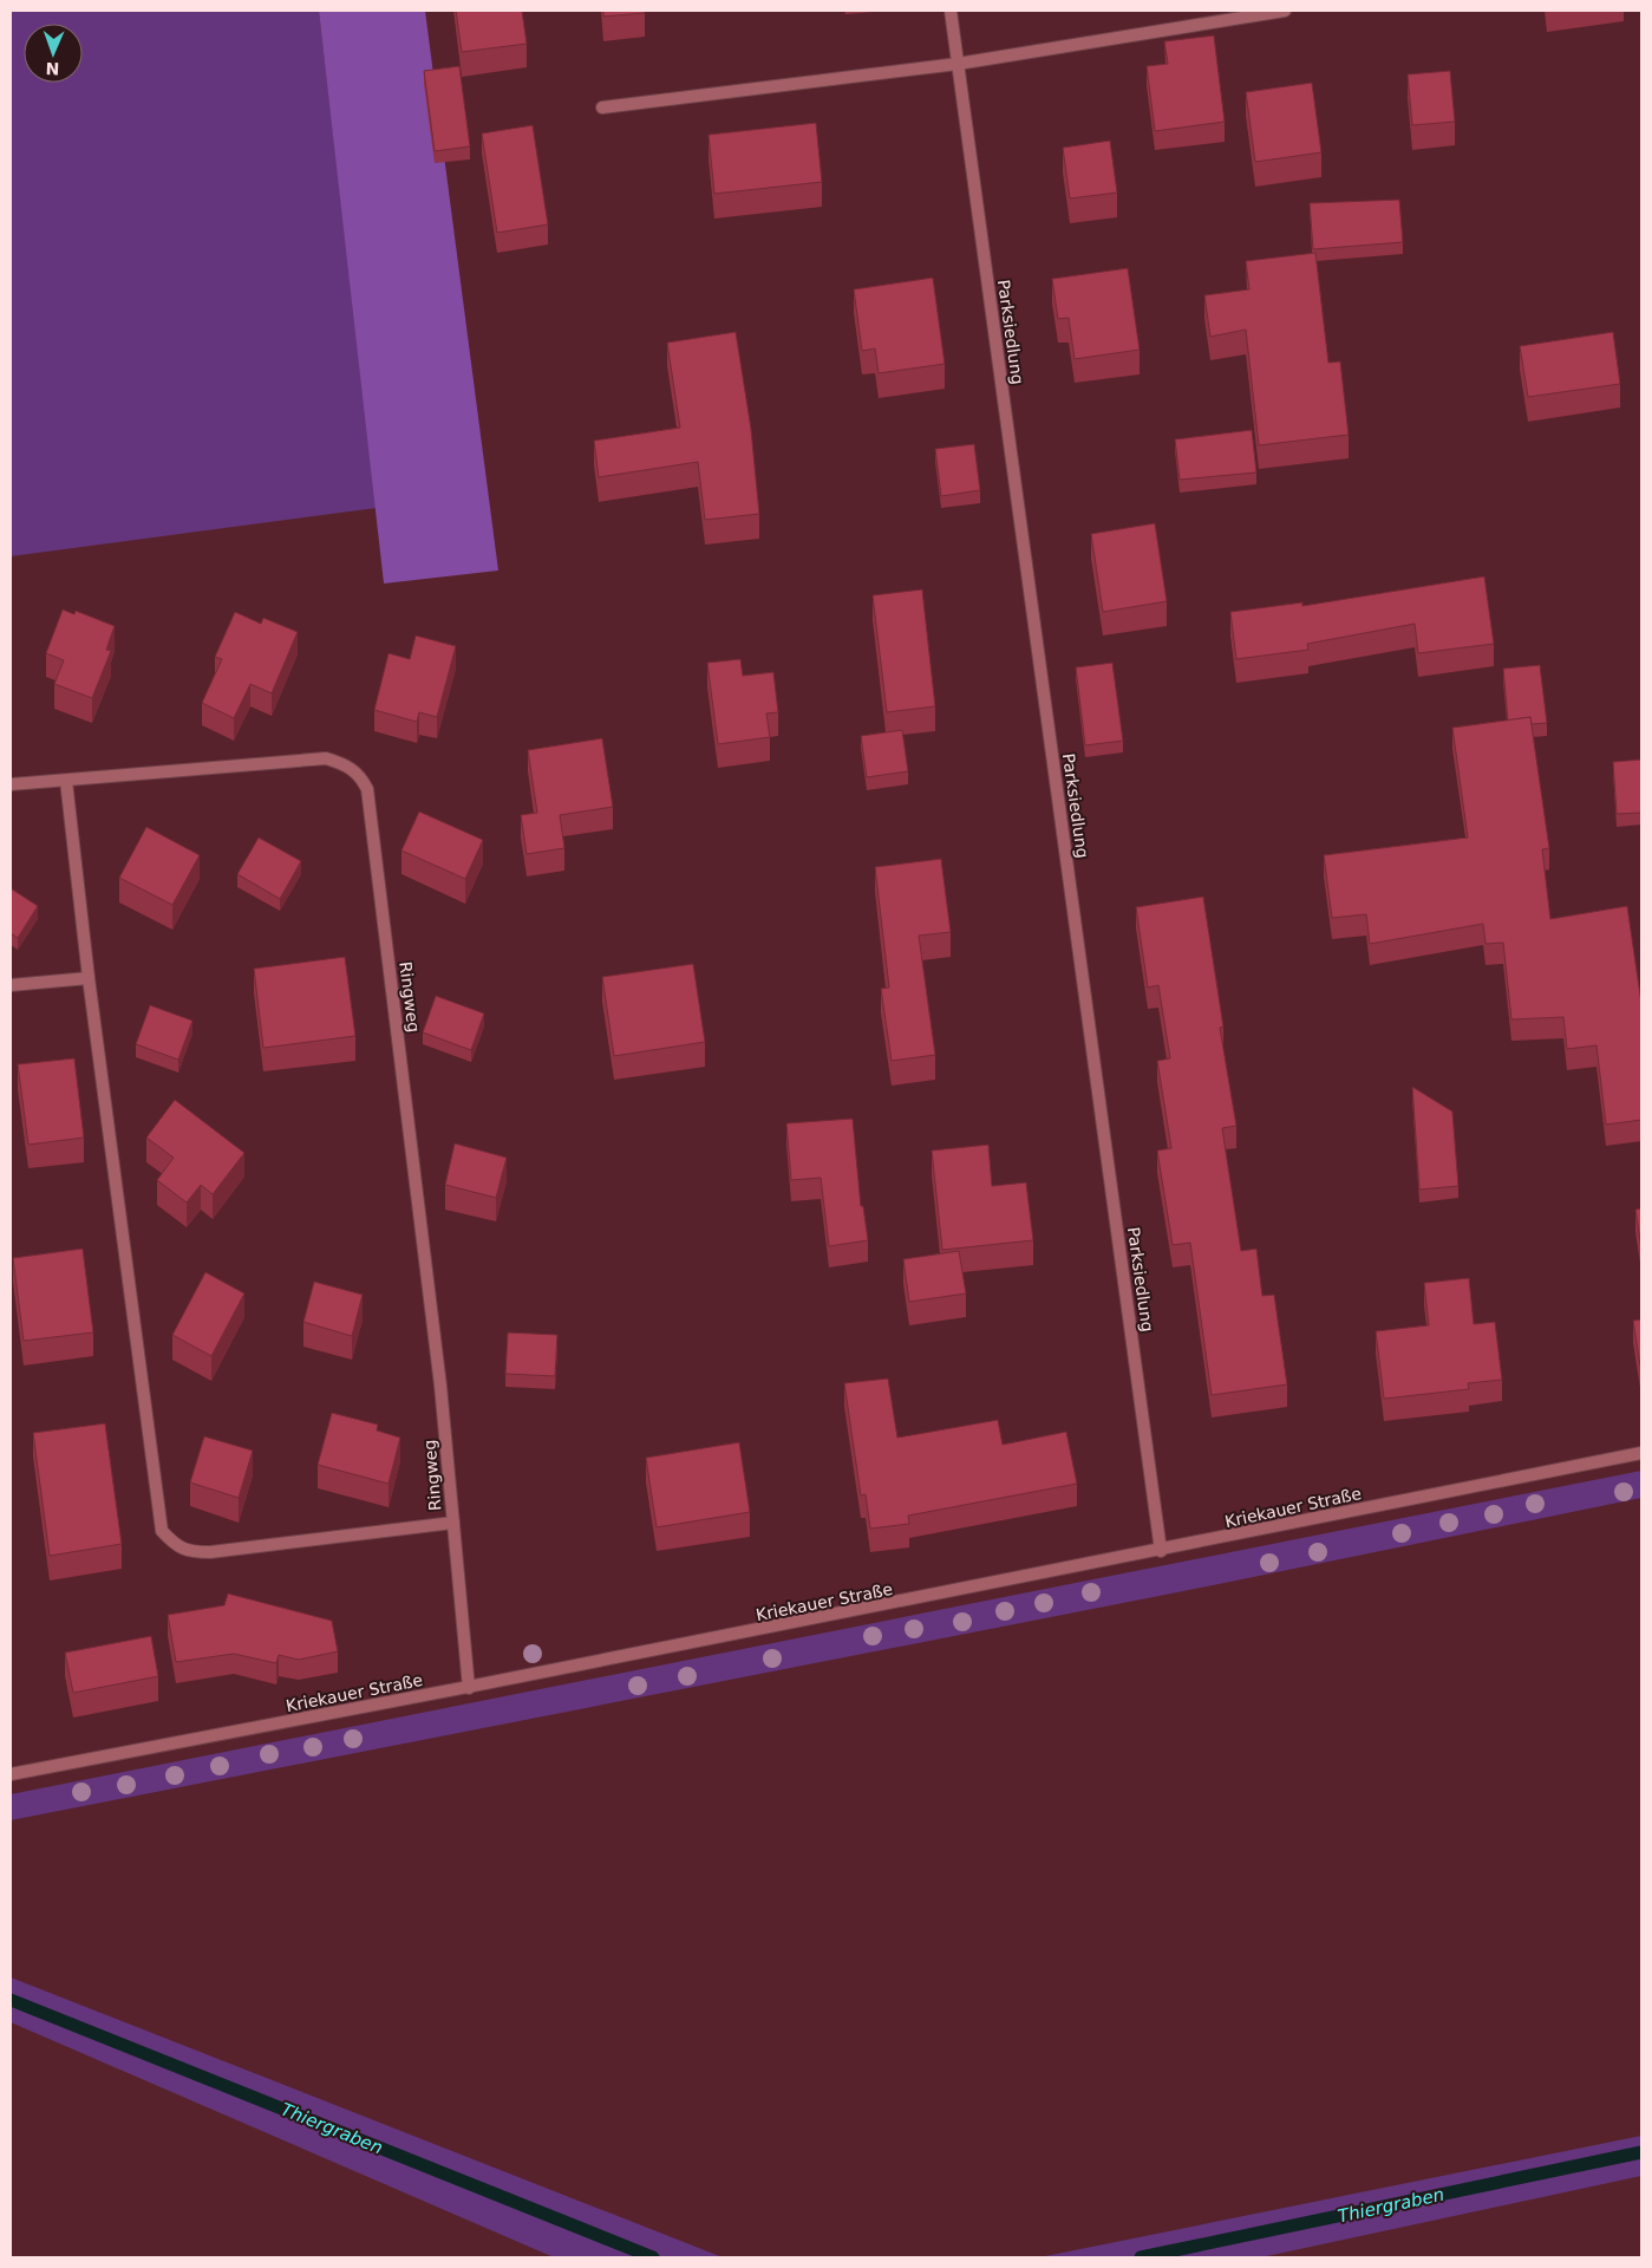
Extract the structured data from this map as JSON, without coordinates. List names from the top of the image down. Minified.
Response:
{"streets":{"street":["Parksiedlung","Ringweg","Kriekauer Straße"]},"crossings":[["Parksiedlung","Kriekauer Straße"],["Ringweg","Kriekauer Straße"]],"water":["Thiergraben"],"north":"bottom"}
